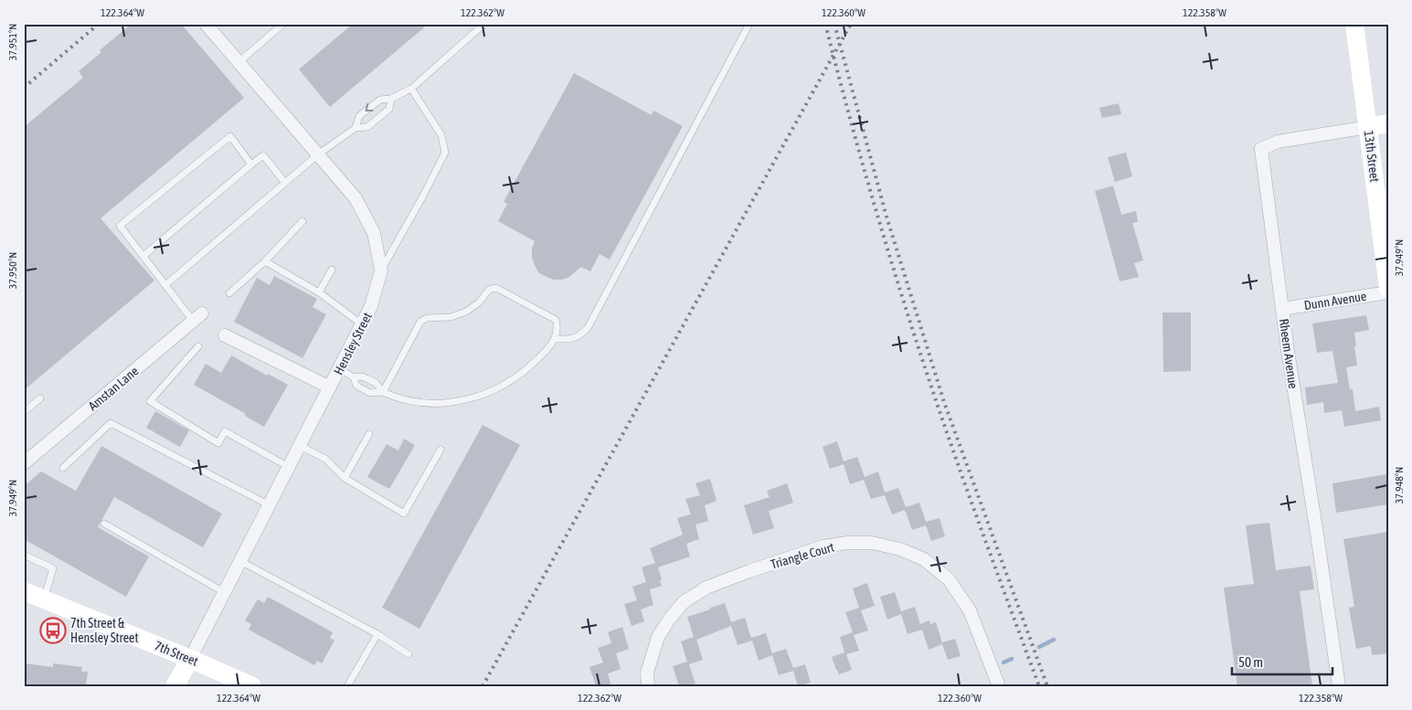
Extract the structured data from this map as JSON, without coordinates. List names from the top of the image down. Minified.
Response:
{"streets":{"street":["13th Street","Dunn Avenue","Hensley Street","Rheem Avenue","Amstan Lane","Triangle Court","7th Street"]},"crossings":[["13th Street","Rheem Avenue"],["Dunn Avenue","Rheem Avenue"],["Hensley Street","7th Street"]],"places":{"bus stop":["7th Street & Hensley Street"]},"scale_bar":"50 m","coordinates":["122.364°W","122.362°W","122.360°W","122.358°W","37.951°N","37.949°N","37.950°N","37.948°N"]}
